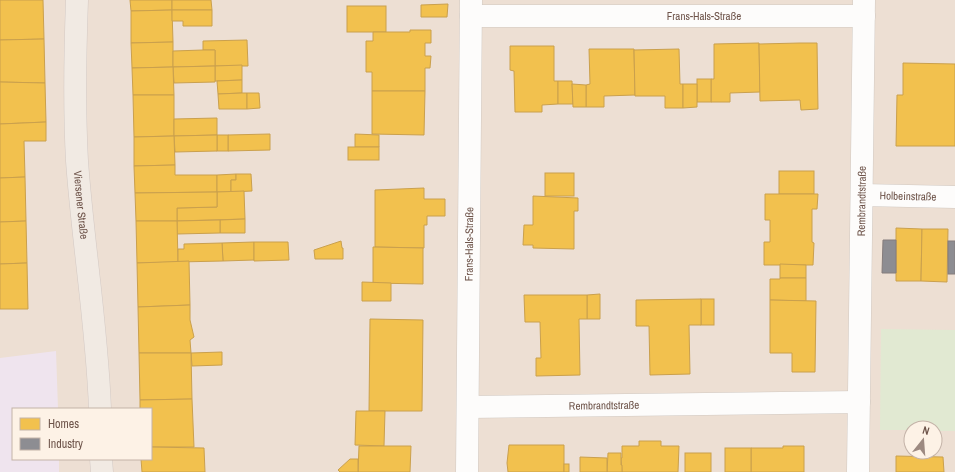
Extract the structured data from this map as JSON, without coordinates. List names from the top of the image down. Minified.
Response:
{"streets":{"main road":["Viersener Straße"],"street":["Frans-Hals-Straße","Holbeinstraße","Rembrandtstraße"]},"crossings":[["Frans-Hals-Straße","Rembrandtstraße"],["Holbeinstraße","Rembrandtstraße"]],"legend":["Homes","Industry"],"north":"top"}
